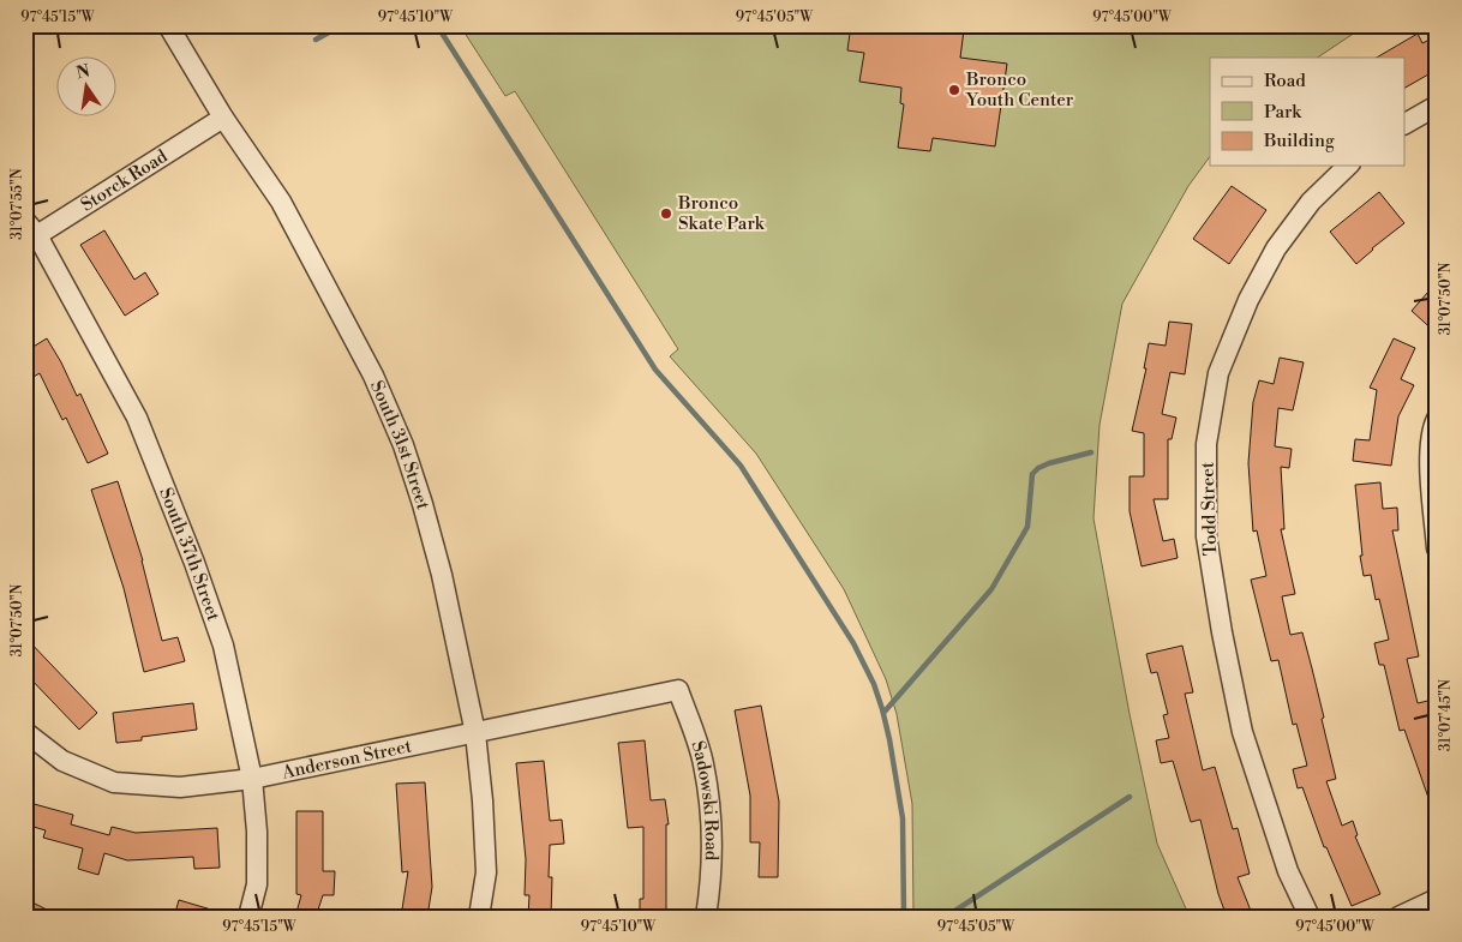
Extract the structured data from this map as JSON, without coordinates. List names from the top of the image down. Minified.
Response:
{"streets":{"street":["Storck Road","South 31st Street","Todd Street","South 37th Street","Anderson Street","Sadowski Road"]},"crossings":[["Storck Road","South 31st Street"],["Storck Road","South 37th Street"],["South 31st Street","Anderson Street"],["South 37th Street","Anderson Street"],["Anderson Street","Sadowski Road"]],"places":["Bronco Youth Center","Bronco Skate Park"],"legend":["Road","Park","Building"],"north":"top","coordinates":["97°45'15\"W","97°45'10\"W","97°45'05\"W","97°45'00\"W","31°07'55\"N","31°07'50\"N","31°07'45\"N"]}
